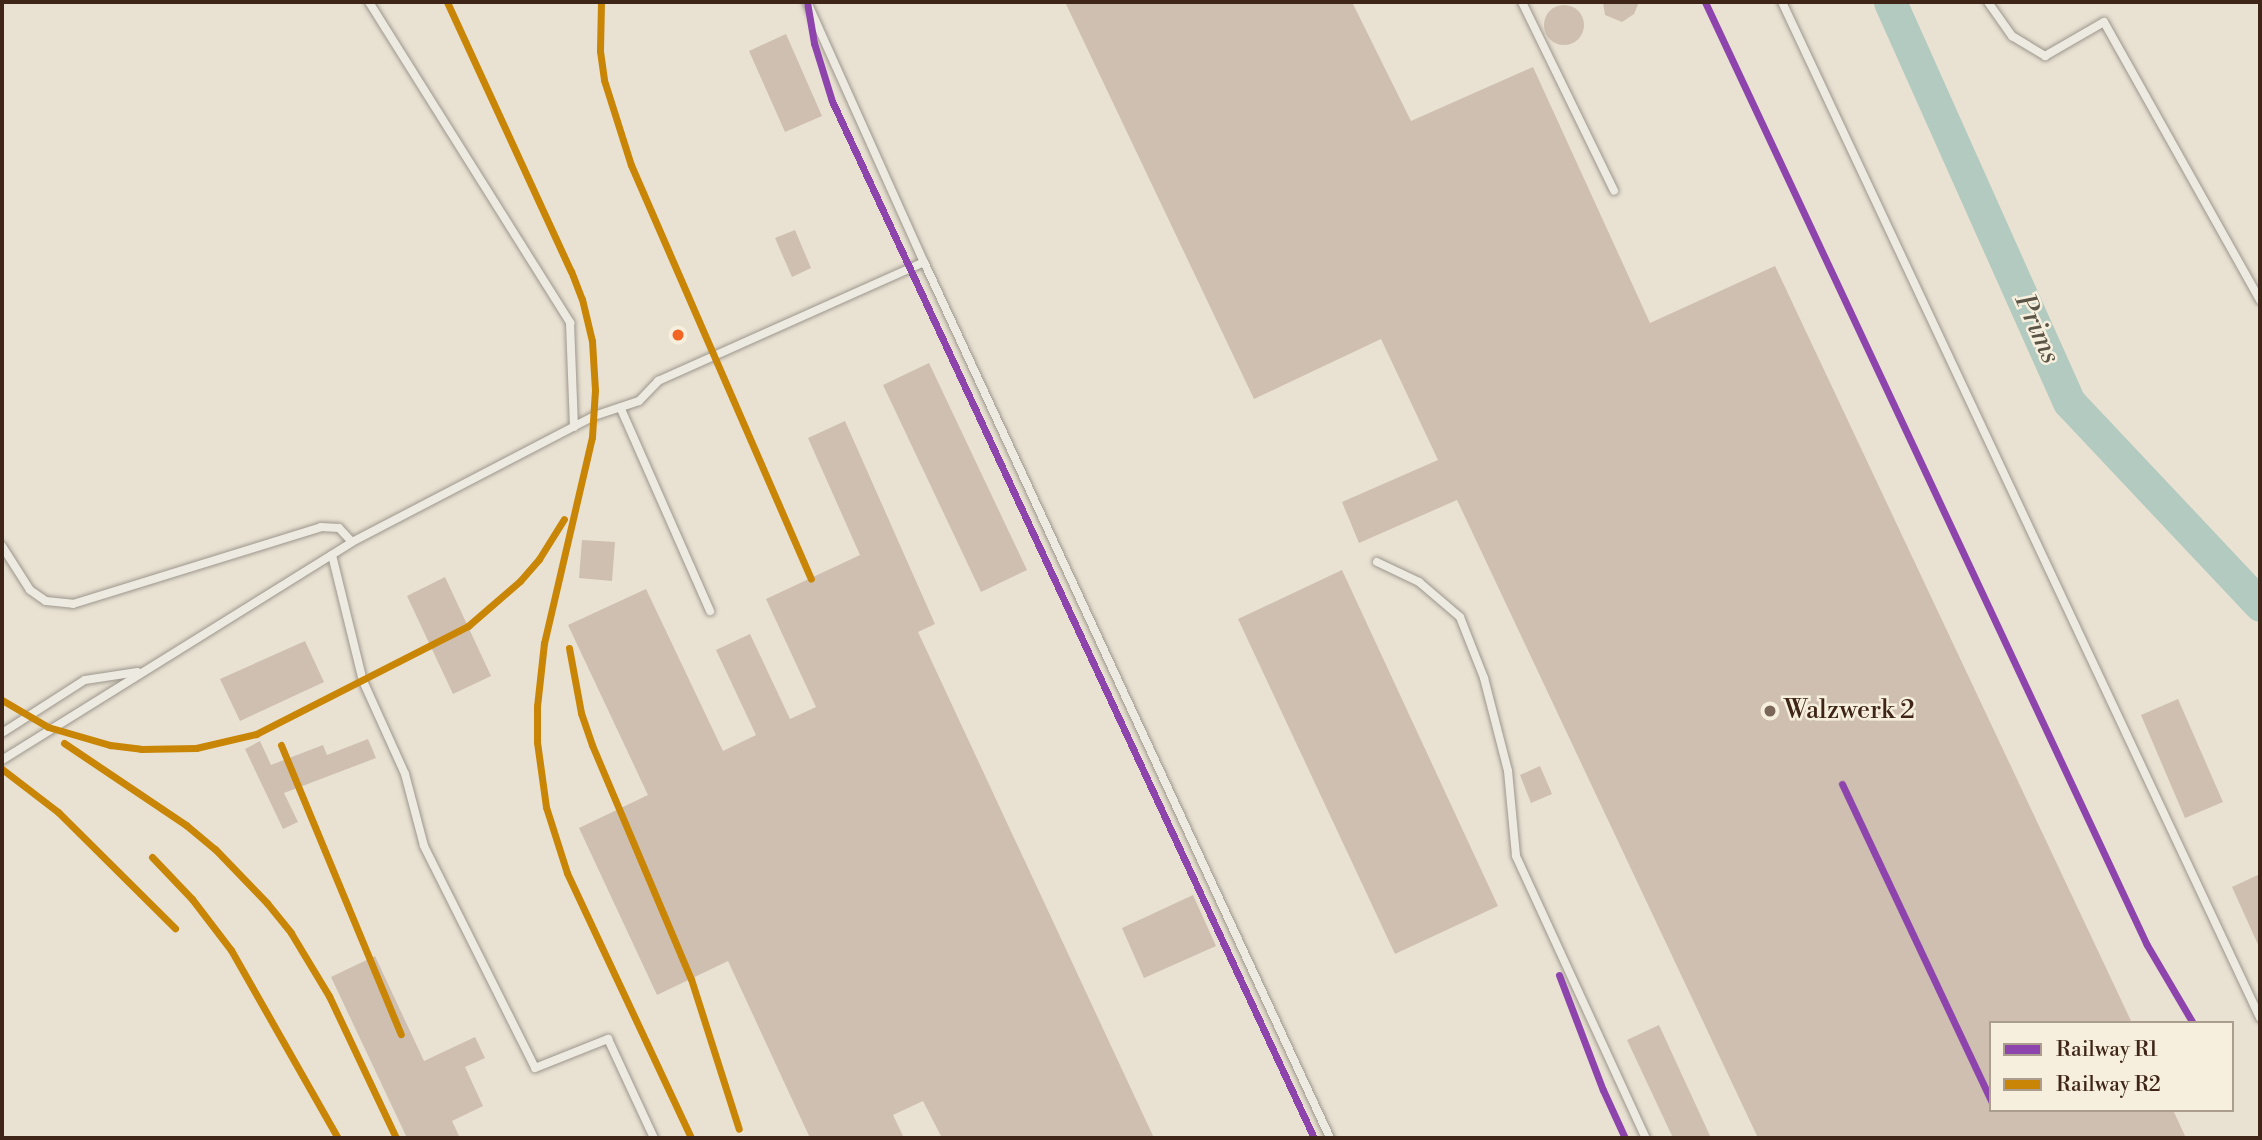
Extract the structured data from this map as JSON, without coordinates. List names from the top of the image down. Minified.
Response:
{"water":["Prims"],"places":["Walzwerk 2"],"lines":["rail line R1","rail line R2"],"legend":["Railway R1","Railway R2"]}
